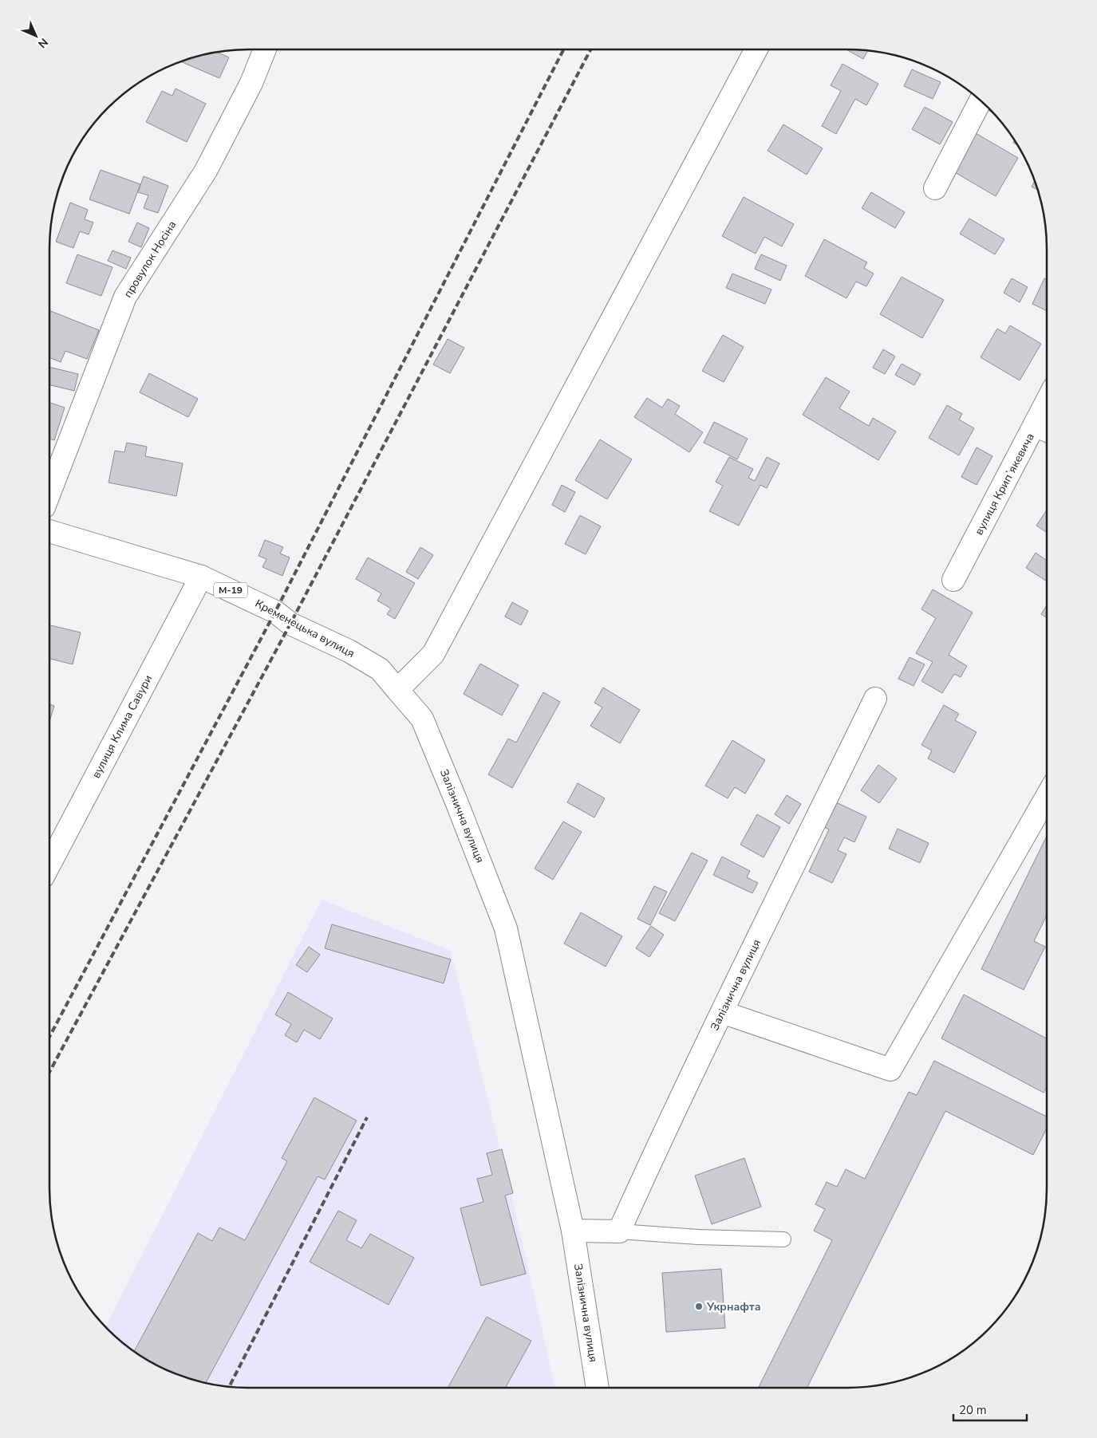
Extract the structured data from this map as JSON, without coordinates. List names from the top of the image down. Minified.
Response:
{"streets":{"main road":["провулок Носіна","вулиця Крипʼякевича","М-19","Кременецька вулиця","вулиця Клима Савури","Залізнична вулиця"]},"crossings":[["Кременецька вулиця","вулиця Клима Савури"],["Кременецька вулиця","Залізнична вулиця"]],"places":["Укрнафта"],"scale_bar":"20 m","north":"bottom right"}
